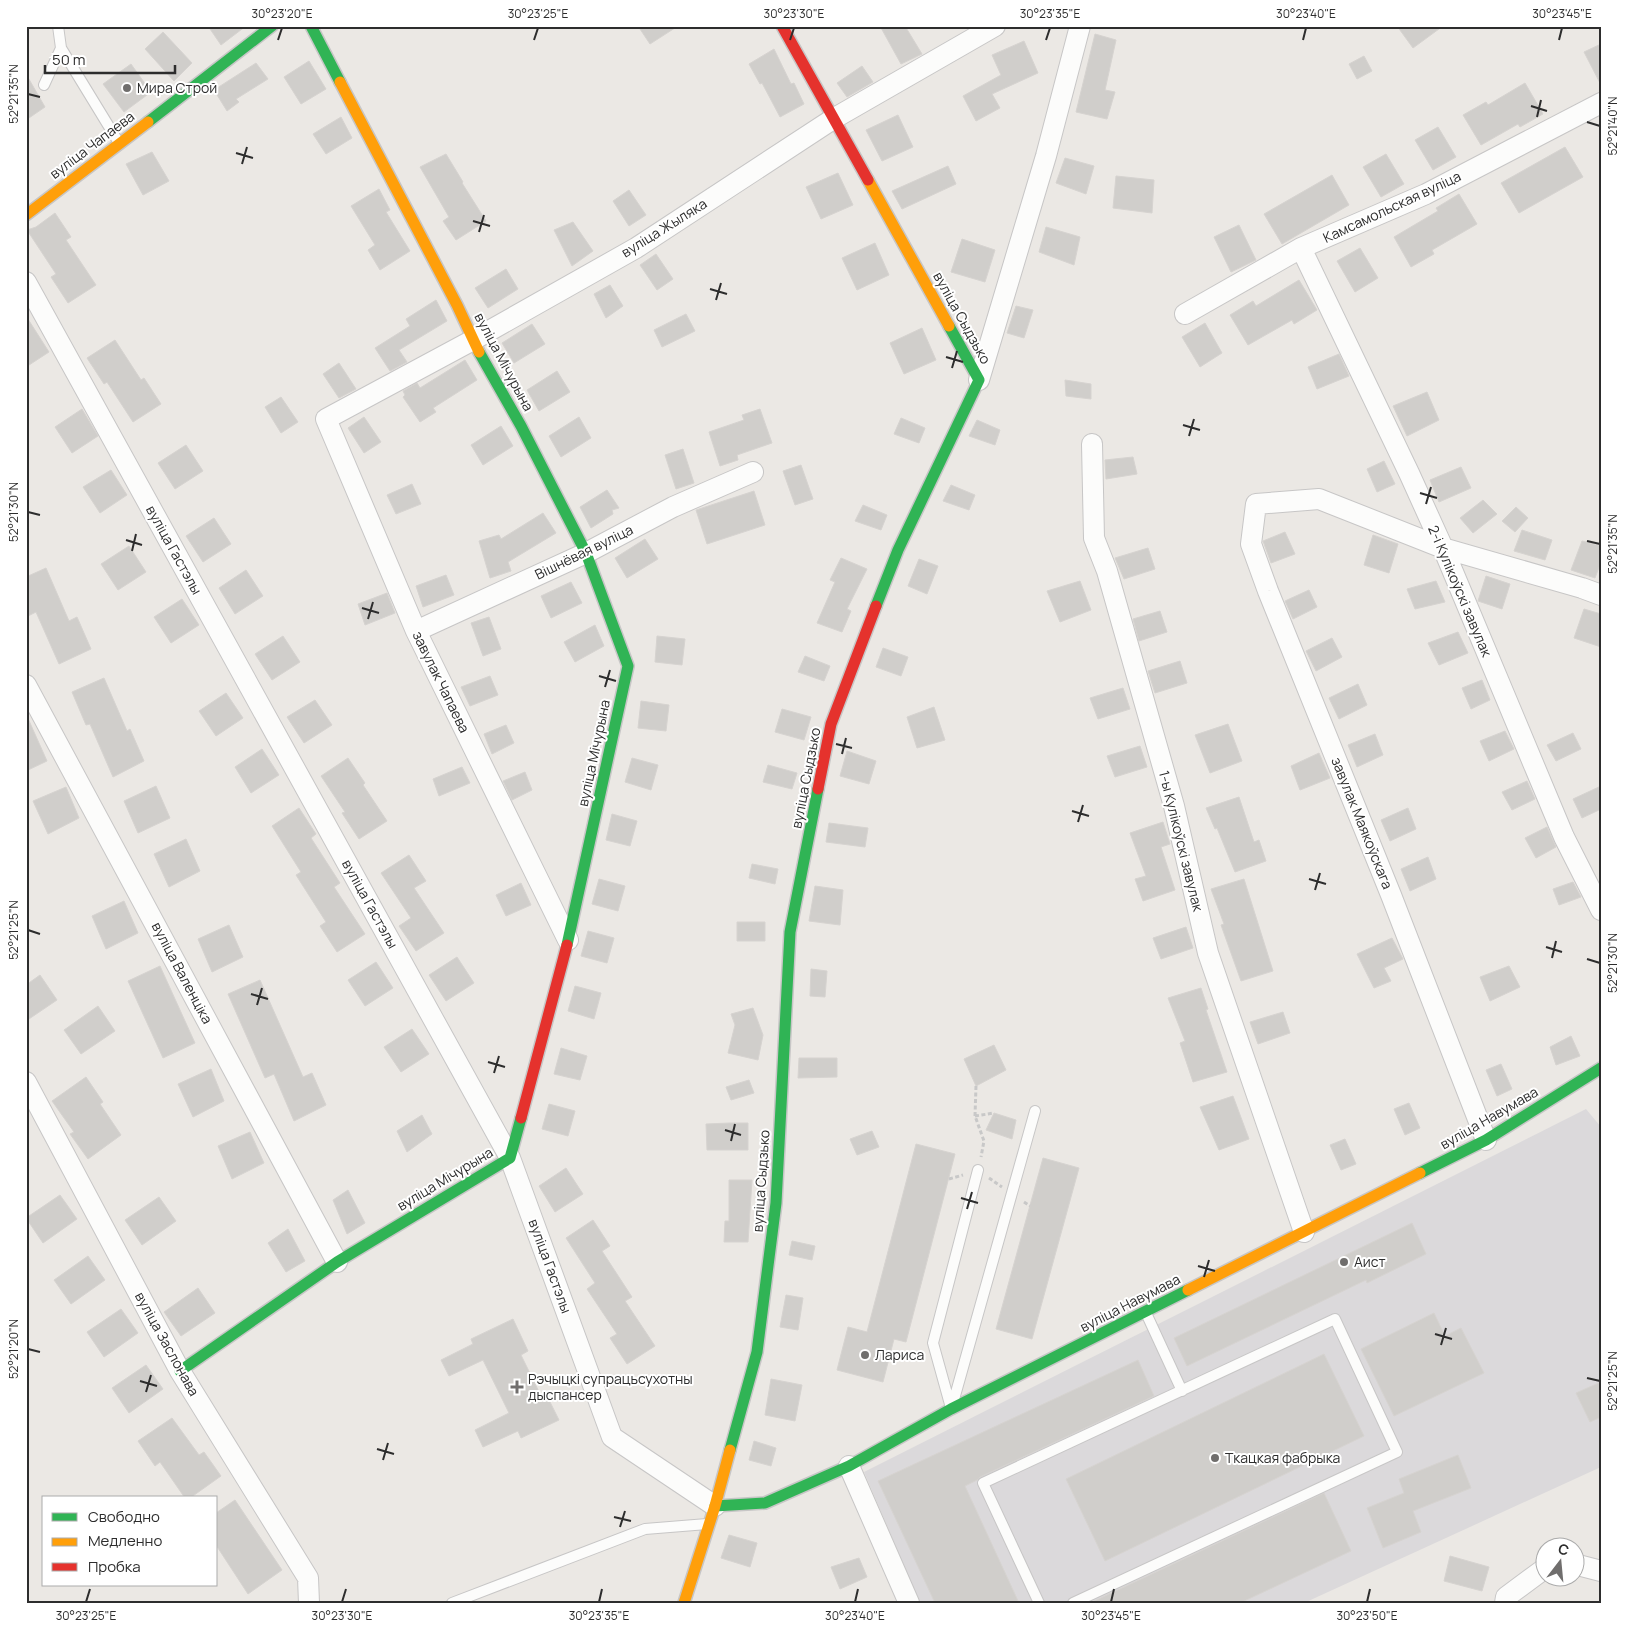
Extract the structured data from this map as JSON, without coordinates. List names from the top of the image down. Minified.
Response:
{"streets":{"street":["вуліца Чапаева","Камсамольская вуліца","вуліца Жыляка","вуліца Сыдзько","вуліца Мічурына","вуліца Гастэлы","Вішнёвая вуліца","2-і Кулікоўскі завулак","завулак Чапаева","завулак Маякоўскага","1-ы Кулікоўскі завулак","вуліца Валенціка","вуліца Навумава","вуліца Заслонава"]},"crossings":[["Камсамольская вуліца","2-і Кулікоўскі завулак"],["вуліца Жыляка","вуліца Сыдзько"],["вуліца Жыляка","вуліца Мічурына"],["вуліца Жыляка","завулак Чапаева"],["вуліца Сыдзько","вуліца Гастэлы"],["вуліца Сыдзько","вуліца Навумава"],["вуліца Мічурына","вуліца Гастэлы"],["вуліца Мічурына","Вішнёвая вуліца"],["вуліца Мічурына","завулак Чапаева"],["вуліца Мічурына","вуліца Валенціка"],["вуліца Мічурына","вуліца Заслонава"],["вуліца Гастэлы","вуліца Навумава"],["Вішнёвая вуліца","завулак Чапаева"],["2-і Кулікоўскі завулак","завулак Маякоўскага"],["завулак Маякоўскага","вуліца Навумава"],["1-ы Кулікоўскі завулак","вуліца Навумава"]],"places":{"other":["Мира Строй","Аист","Лариса","Ткацкая фабрыка"],"health":["Рэчыцкі супрацьсухотны дыспансер"]},"legend":["Свободно","Медленно","Пробка"],"scale_bar":"50 m","north":"top","coordinates":["30°23'20\"E","30°23'25\"E","30°23'30\"E","30°23'35\"E","30°23'40\"E","30°23'45\"E","52°21'35\"N","52°21'40\"N","52°21'30\"N","52°21'25\"N","52°21'20\"N","30°23'50\"E"]}
